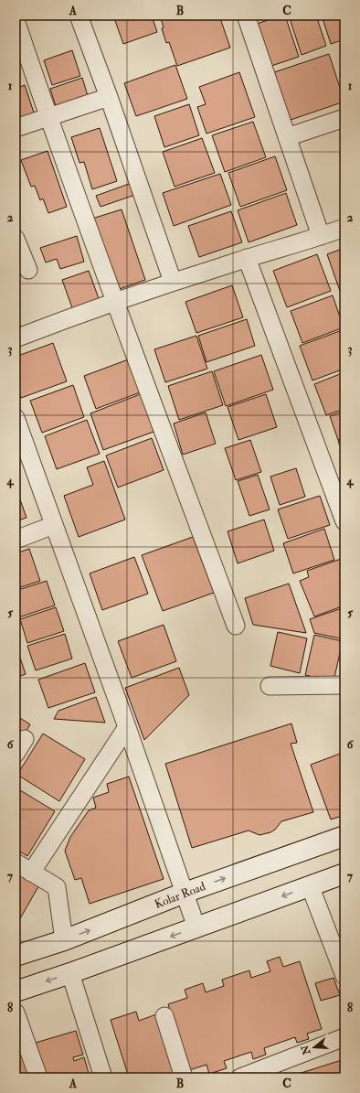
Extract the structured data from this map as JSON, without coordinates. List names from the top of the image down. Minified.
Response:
{"streets":{"main road":["Kolar Road"]},"north":"left","grid":{"columns":["A","B","C"],"rows":["1","2","3","4","5","6","7","8"]}}
